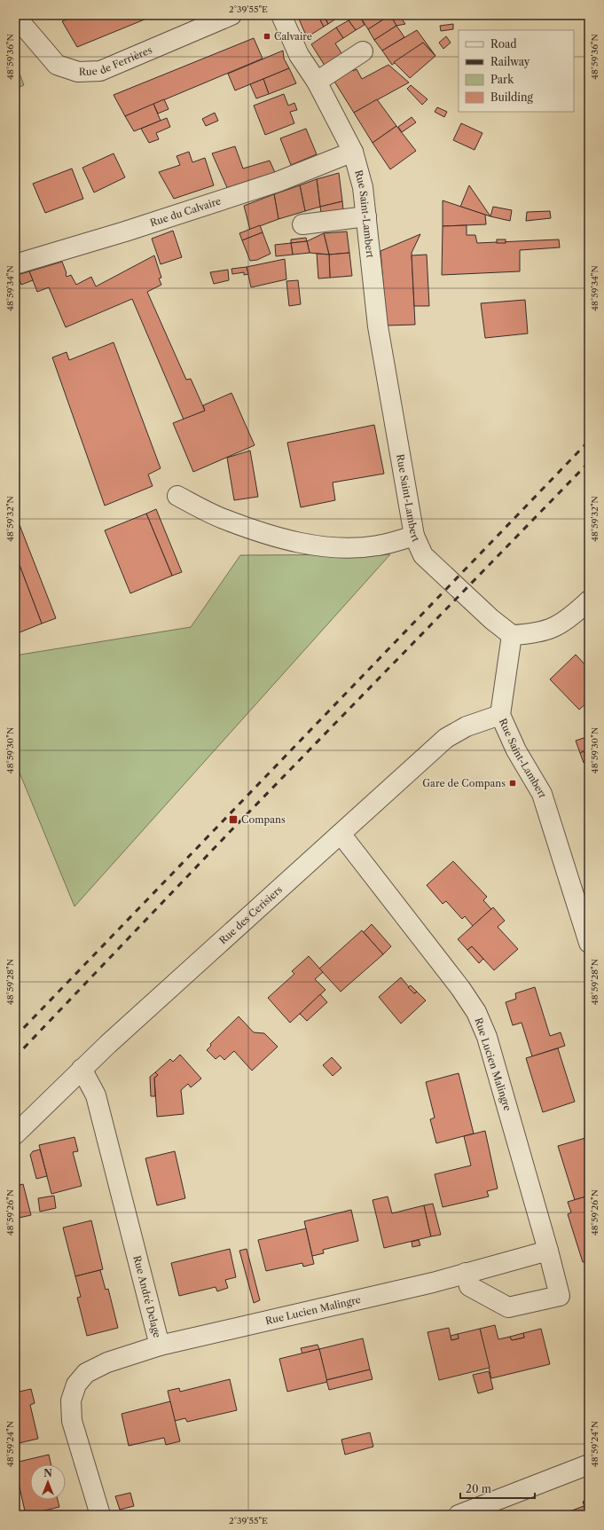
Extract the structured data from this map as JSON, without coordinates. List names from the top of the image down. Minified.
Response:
{"streets":{"street":["Rue de Ferrières","Rue du Calvaire","Rue Saint-Lambert","Rue des Cerisiers","Rue Lucien Malingre","Rue André Delage"]},"crossings":[["Rue du Calvaire","Rue Saint-Lambert"],["Rue Saint-Lambert","Rue des Cerisiers"],["Rue des Cerisiers","Rue Lucien Malingre"],["Rue des Cerisiers","Rue André Delage"],["Rue Lucien Malingre","Rue André Delage"]],"places":{"transit":["Calvaire","Gare de Compans","Compans"]},"legend":["Road","Railway","Park","Building"],"scale_bar":"20 m","north":"top","coordinates":["2°39'55\"E","48°59'36\"N","48°59'34\"N","48°59'32\"N","48°59'30\"N","48°59'28\"N","48°59'26\"N","48°59'24\"N"]}
